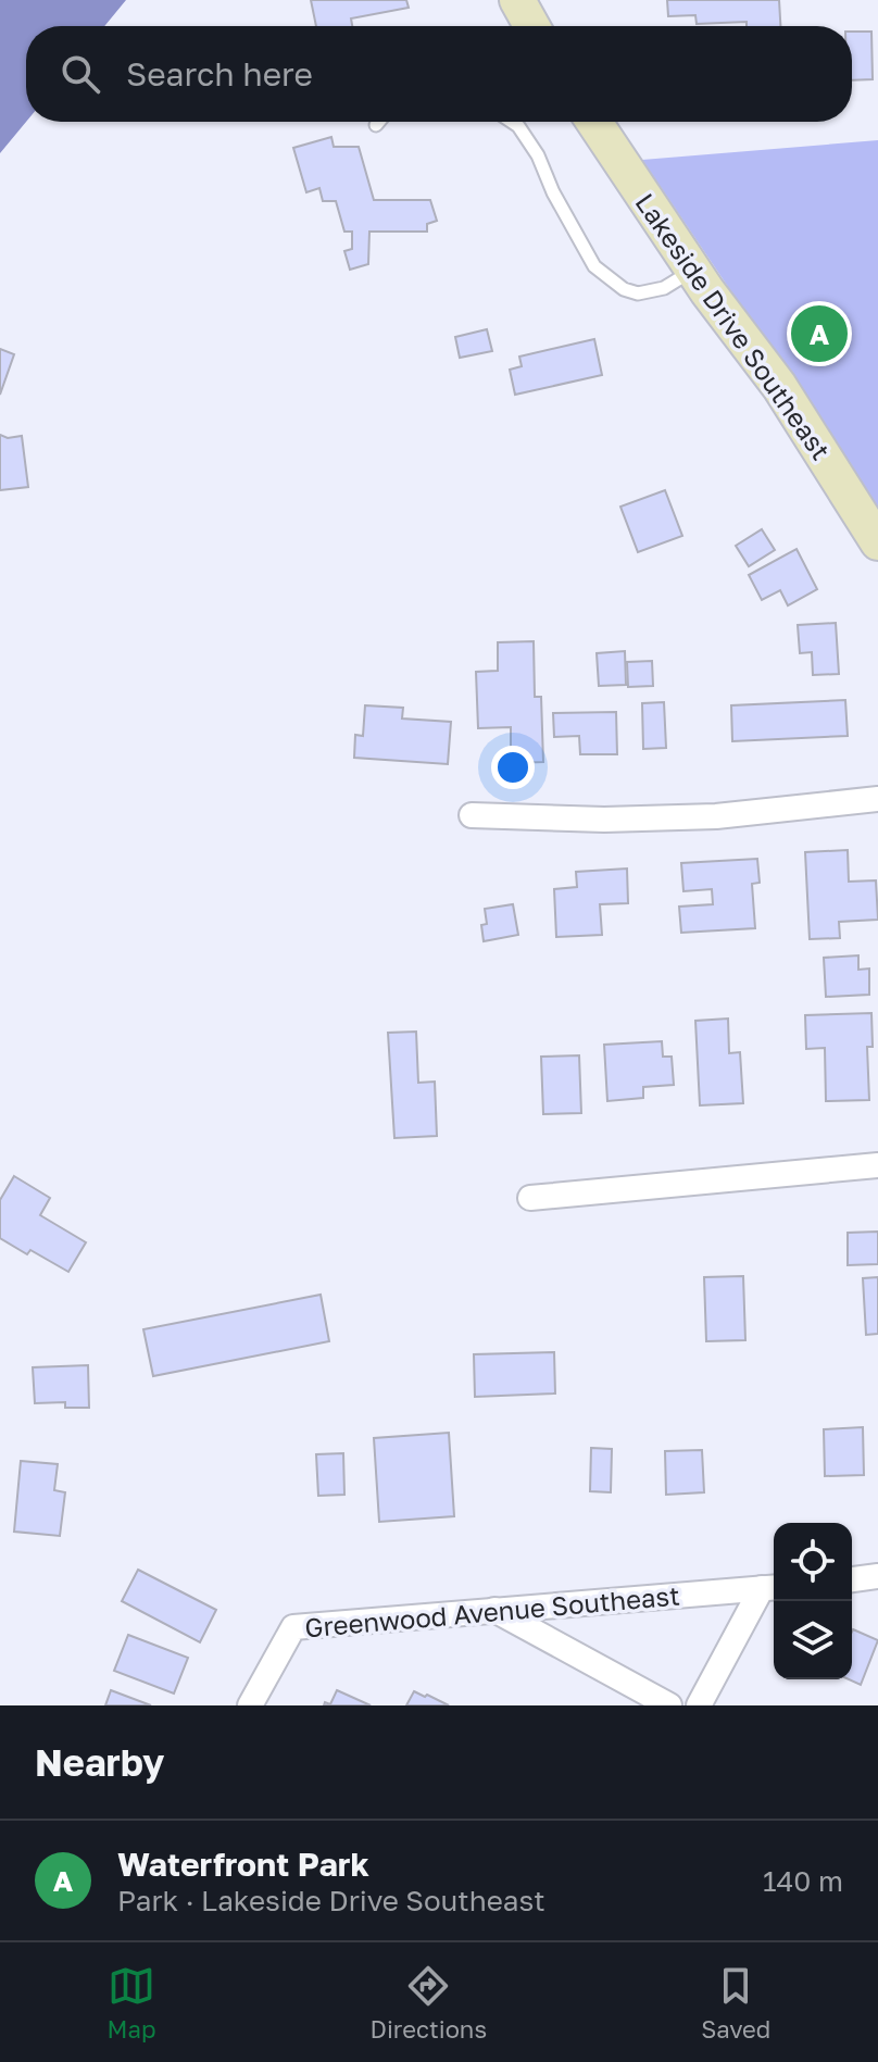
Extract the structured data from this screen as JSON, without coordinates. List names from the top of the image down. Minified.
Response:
{"streets":{"main road":["Lakeside Drive Southeast"],"street":["Greenwood Avenue Southeast"]},"page":{"search":"Search here","pins":"A","heading":"Nearby","list":[{"mark":"A","name":"Waterfront Park","note":"Park · Lakeside Drive Southeast","value":"140 m"}],"nav":["Map","Directions","Saved"]}}
